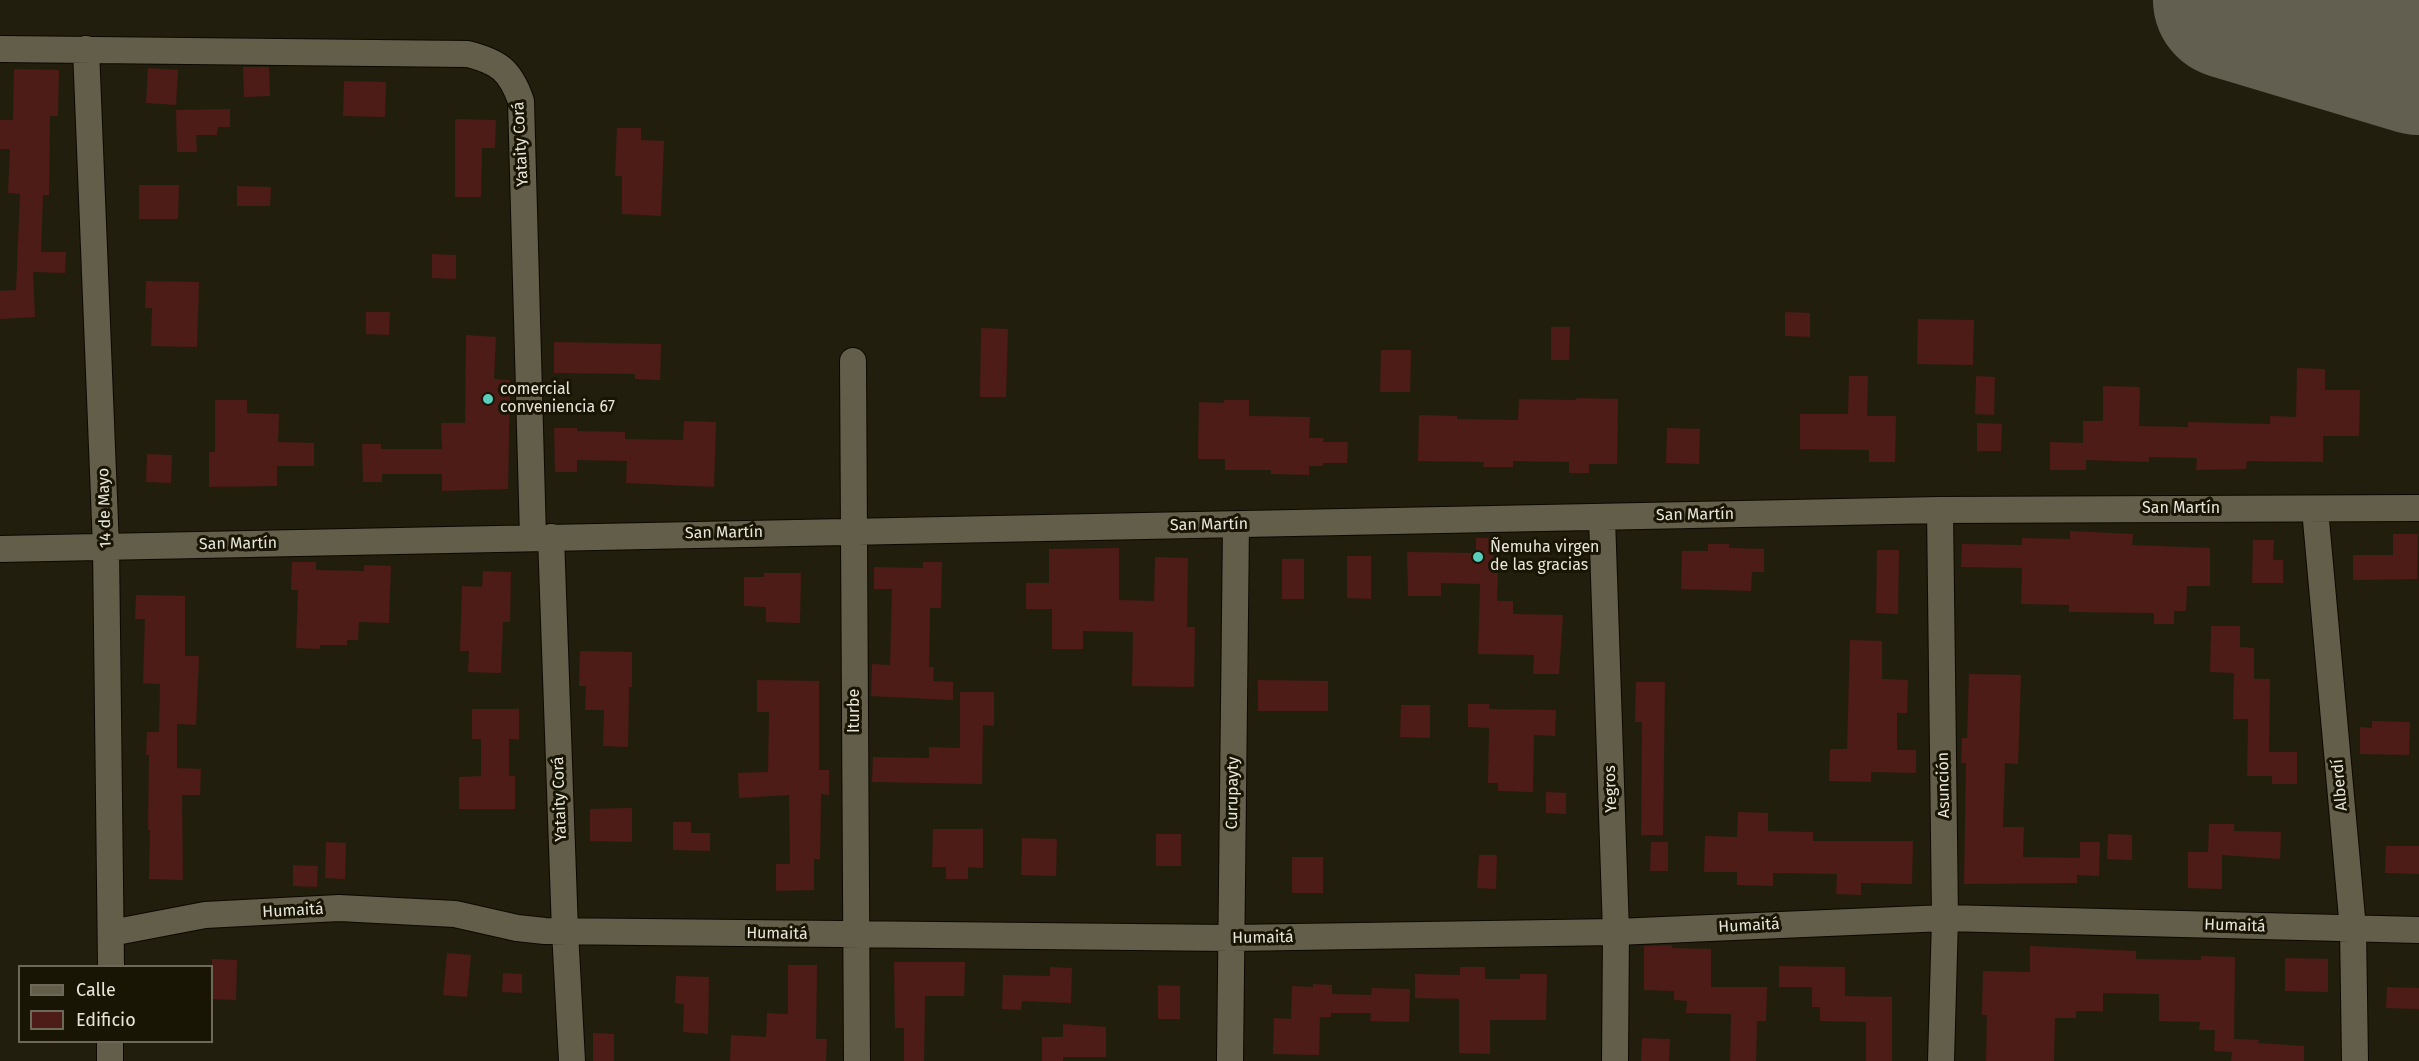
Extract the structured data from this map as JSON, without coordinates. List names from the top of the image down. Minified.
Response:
{"streets":{"street":["Yataity Corá","14 de Mayo","San Martín","Iturbe","Asunción","Alberdí","Yegros","Curupayty","Humaitá"]},"crossings":[["Yataity Corá","14 de Mayo"],["Yataity Corá","San Martín"],["Yataity Corá","Humaitá"],["14 de Mayo","San Martín"],["14 de Mayo","Humaitá"],["San Martín","Iturbe"],["San Martín","Asunción"],["San Martín","Alberdí"],["San Martín","Yegros"],["San Martín","Curupayty"],["Iturbe","Humaitá"],["Asunción","Humaitá"],["Alberdí","Humaitá"],["Yegros","Humaitá"],["Curupayty","Humaitá"]],"places":["comercial conveniencia 67","Ñemuha virgen de las gracias"],"legend":["Calle","Edificio"]}
